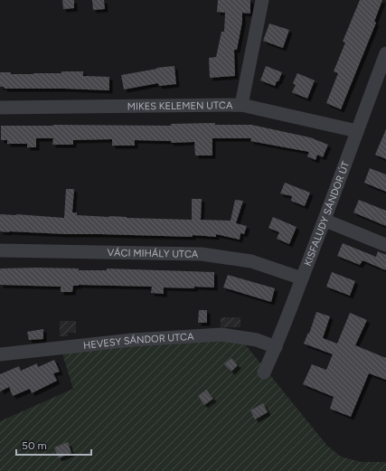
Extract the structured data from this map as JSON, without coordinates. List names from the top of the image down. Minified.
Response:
{"streets":{"street":["MIKES KELEMEN UTCA","KISFALUDY SÁNDOR ÚT","VÁCI MIHÁLY UTCA","HEVESY SÁNDOR UTCA"]},"crossings":[["MIKES KELEMEN UTCA","KISFALUDY SÁNDOR ÚT"],["KISFALUDY SÁNDOR ÚT","VÁCI MIHÁLY UTCA"],["KISFALUDY SÁNDOR ÚT","HEVESY SÁNDOR UTCA"]],"scale_bar":"50 m"}
